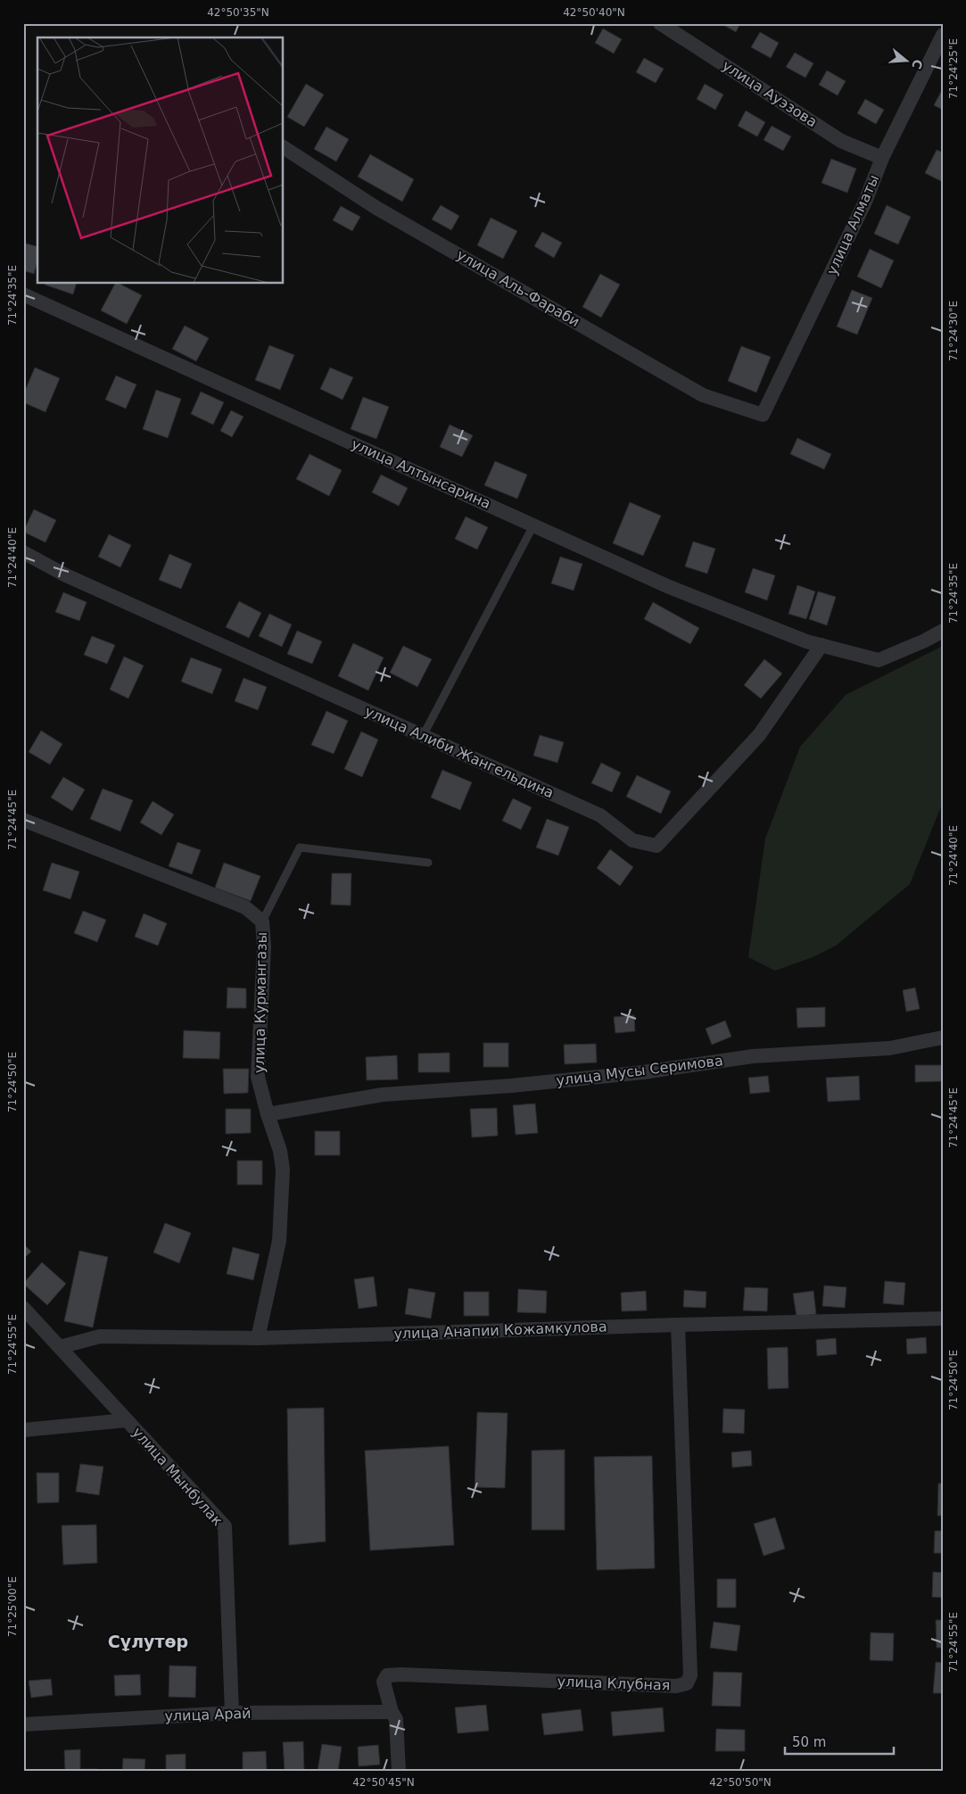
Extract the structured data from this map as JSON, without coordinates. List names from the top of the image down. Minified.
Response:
{"streets":{"street":["улица Ауэзова","улица Алматы","улица Аль-Фараби","улица Алтынсарина","улица Алиби Жангельдина","улица Курмангазы","улица Мусы Серимова","улица Анапии Кожамкулова","улица Мынбулак","улица Клубная","улица Арай"]},"crossings":[["улица Ауэзова","улица Алматы"],["улица Алматы","улица Аль-Фараби"],["улица Алтынсарина","улица Алиби Жангельдина"],["улица Курмангазы","улица Мусы Серимова"],["улица Курмангазы","улица Анапии Кожамкулова"],["улица Анапии Кожамкулова","улица Мынбулак"],["улица Анапии Кожамкулова","улица Клубная"],["улица Мынбулак","улица Арай"],["улица Клубная","улица Арай"]],"districts":["Сұлутөр"],"scale_bar":"50 m","north":"right","coordinates":["42°50'35\"N","42°50'40\"N","71°24'25\"E","71°24'35\"E","71°24'30\"E","71°24'40\"E","71°24'45\"E","71°24'50\"E","71°24'55\"E","71°25'00\"E","42°50'45\"N","42°50'50\"N"]}
